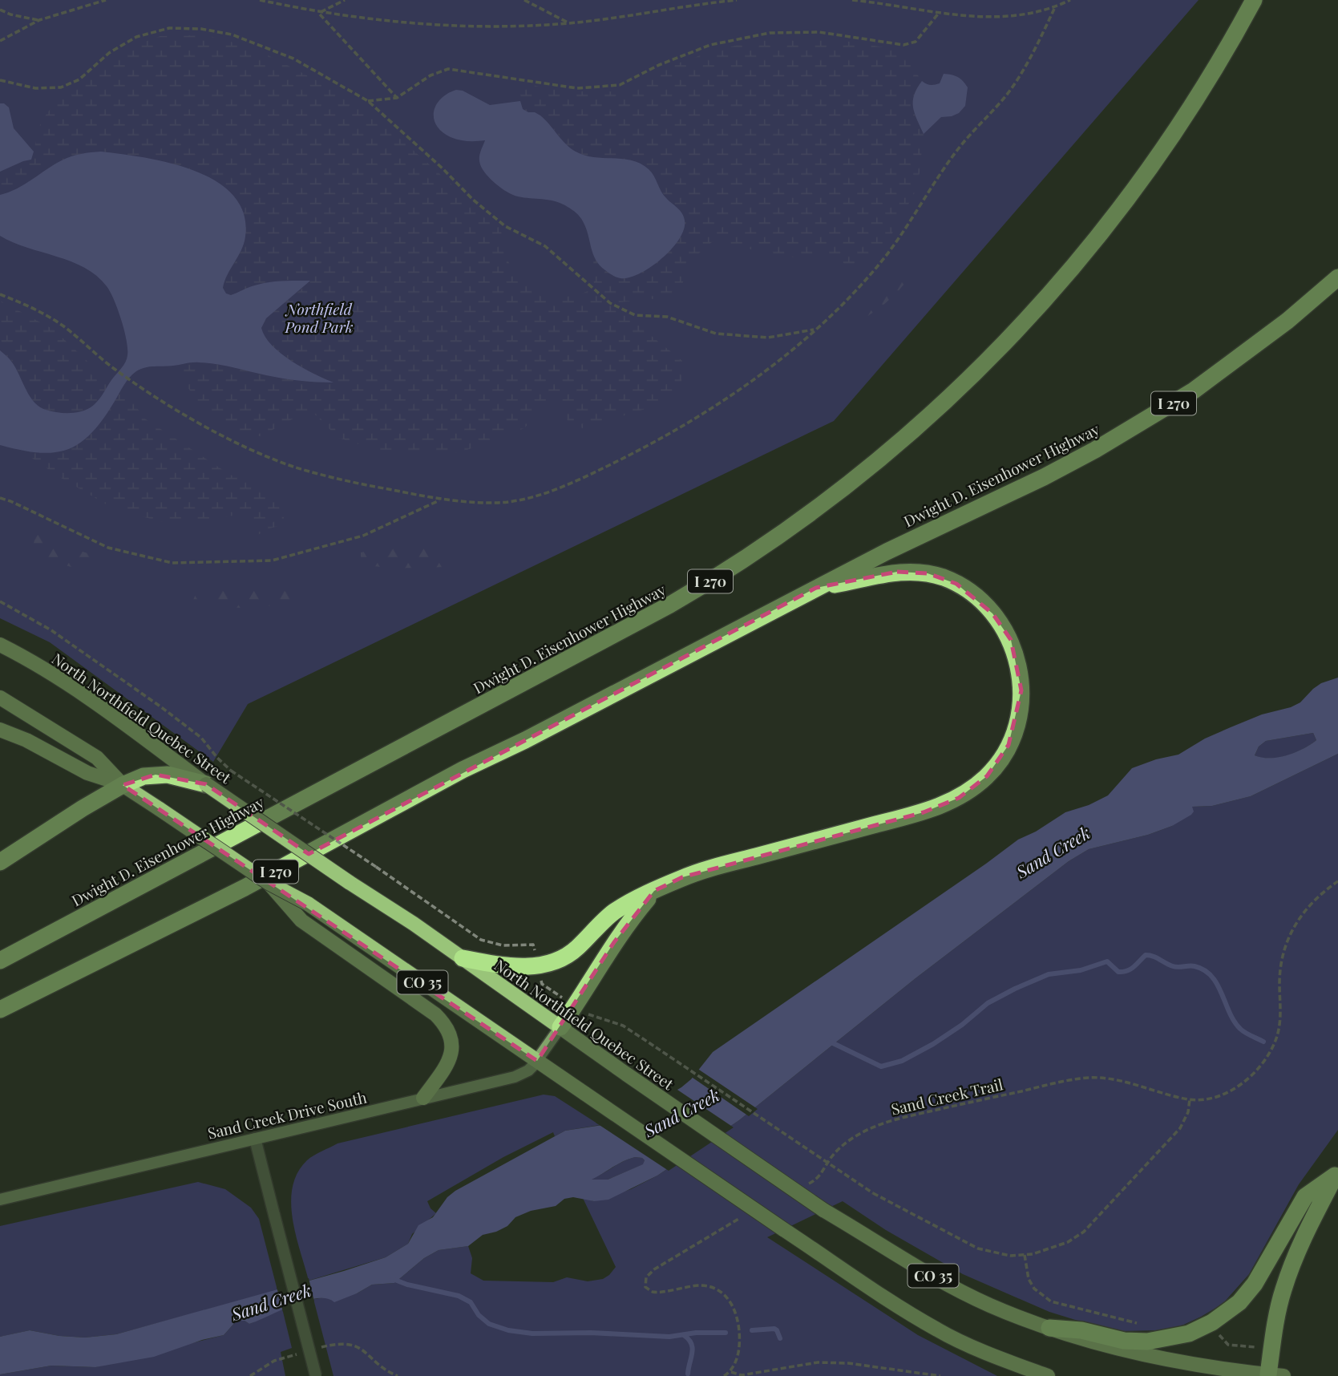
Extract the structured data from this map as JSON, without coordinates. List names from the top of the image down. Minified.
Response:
{"streets":{"highway":["I 270","Dwight D. Eisenhower Highway"],"main road":["North Northfield Quebec Street","CO 35","Sand Creek Drive South"],"path":["Sand Creek Trail"]},"crossings":[["North Northfield Quebec Street","Sand Creek Drive South"],["CO 35","Sand Creek Drive South"]],"water":["Sand Creek"],"parks":["Northfield Pond Park"]}
